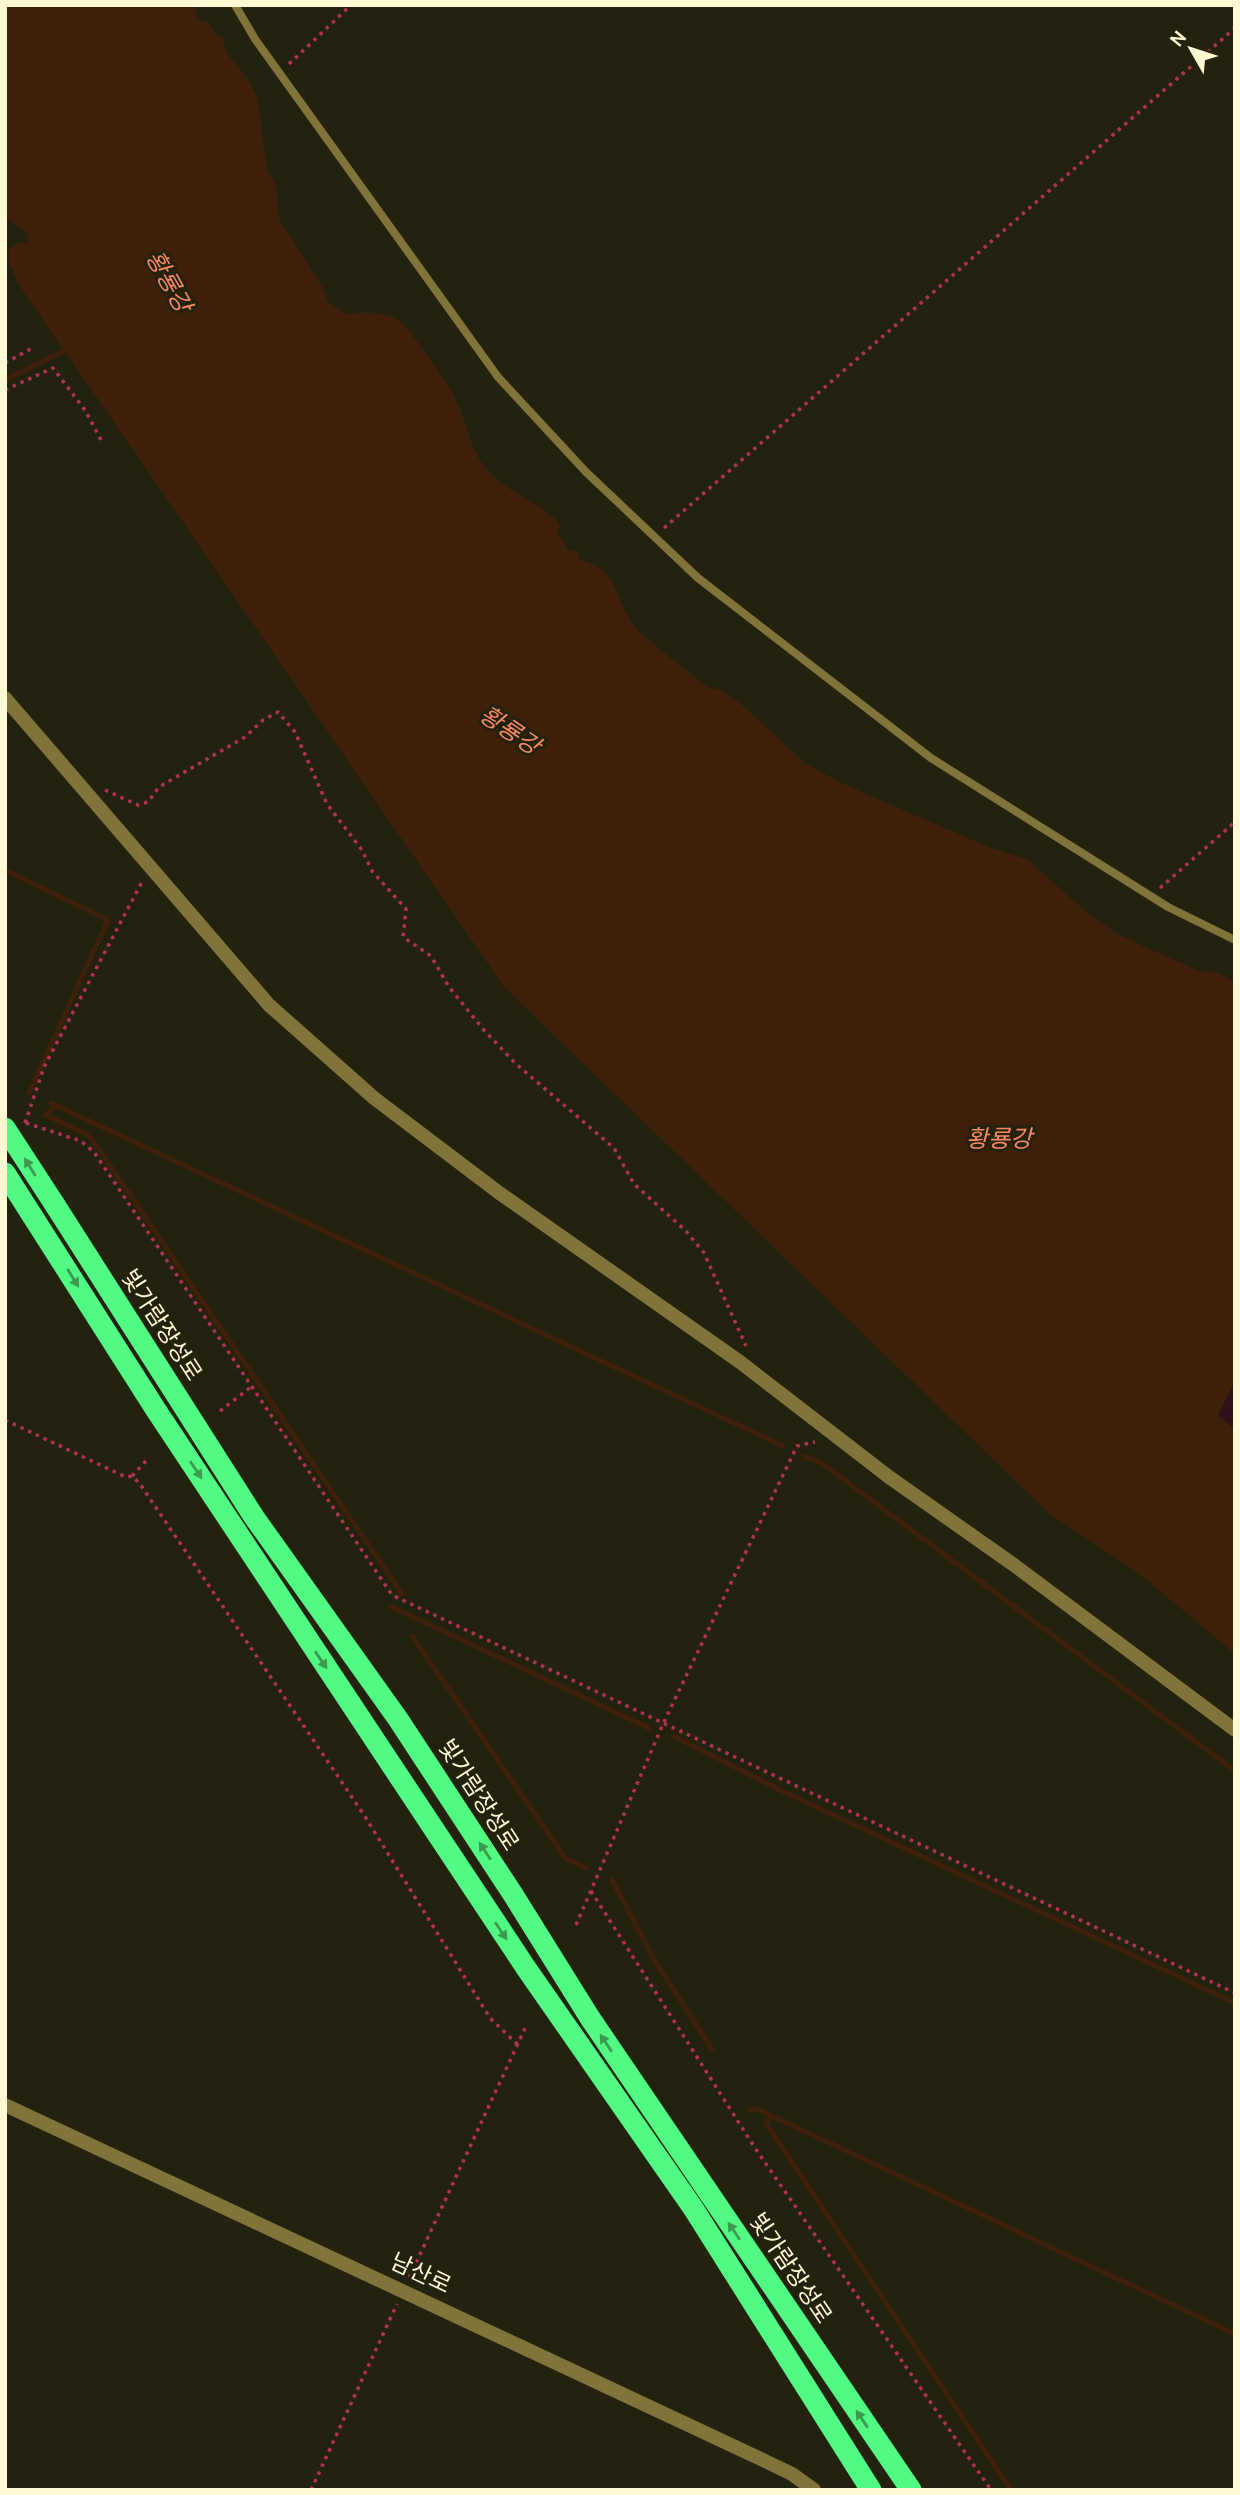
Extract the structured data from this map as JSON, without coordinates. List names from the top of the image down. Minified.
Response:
{"streets":{"highway":["빛가람장성로"],"street":["남산로"]},"water":["황룡강"],"north":"top left"}
